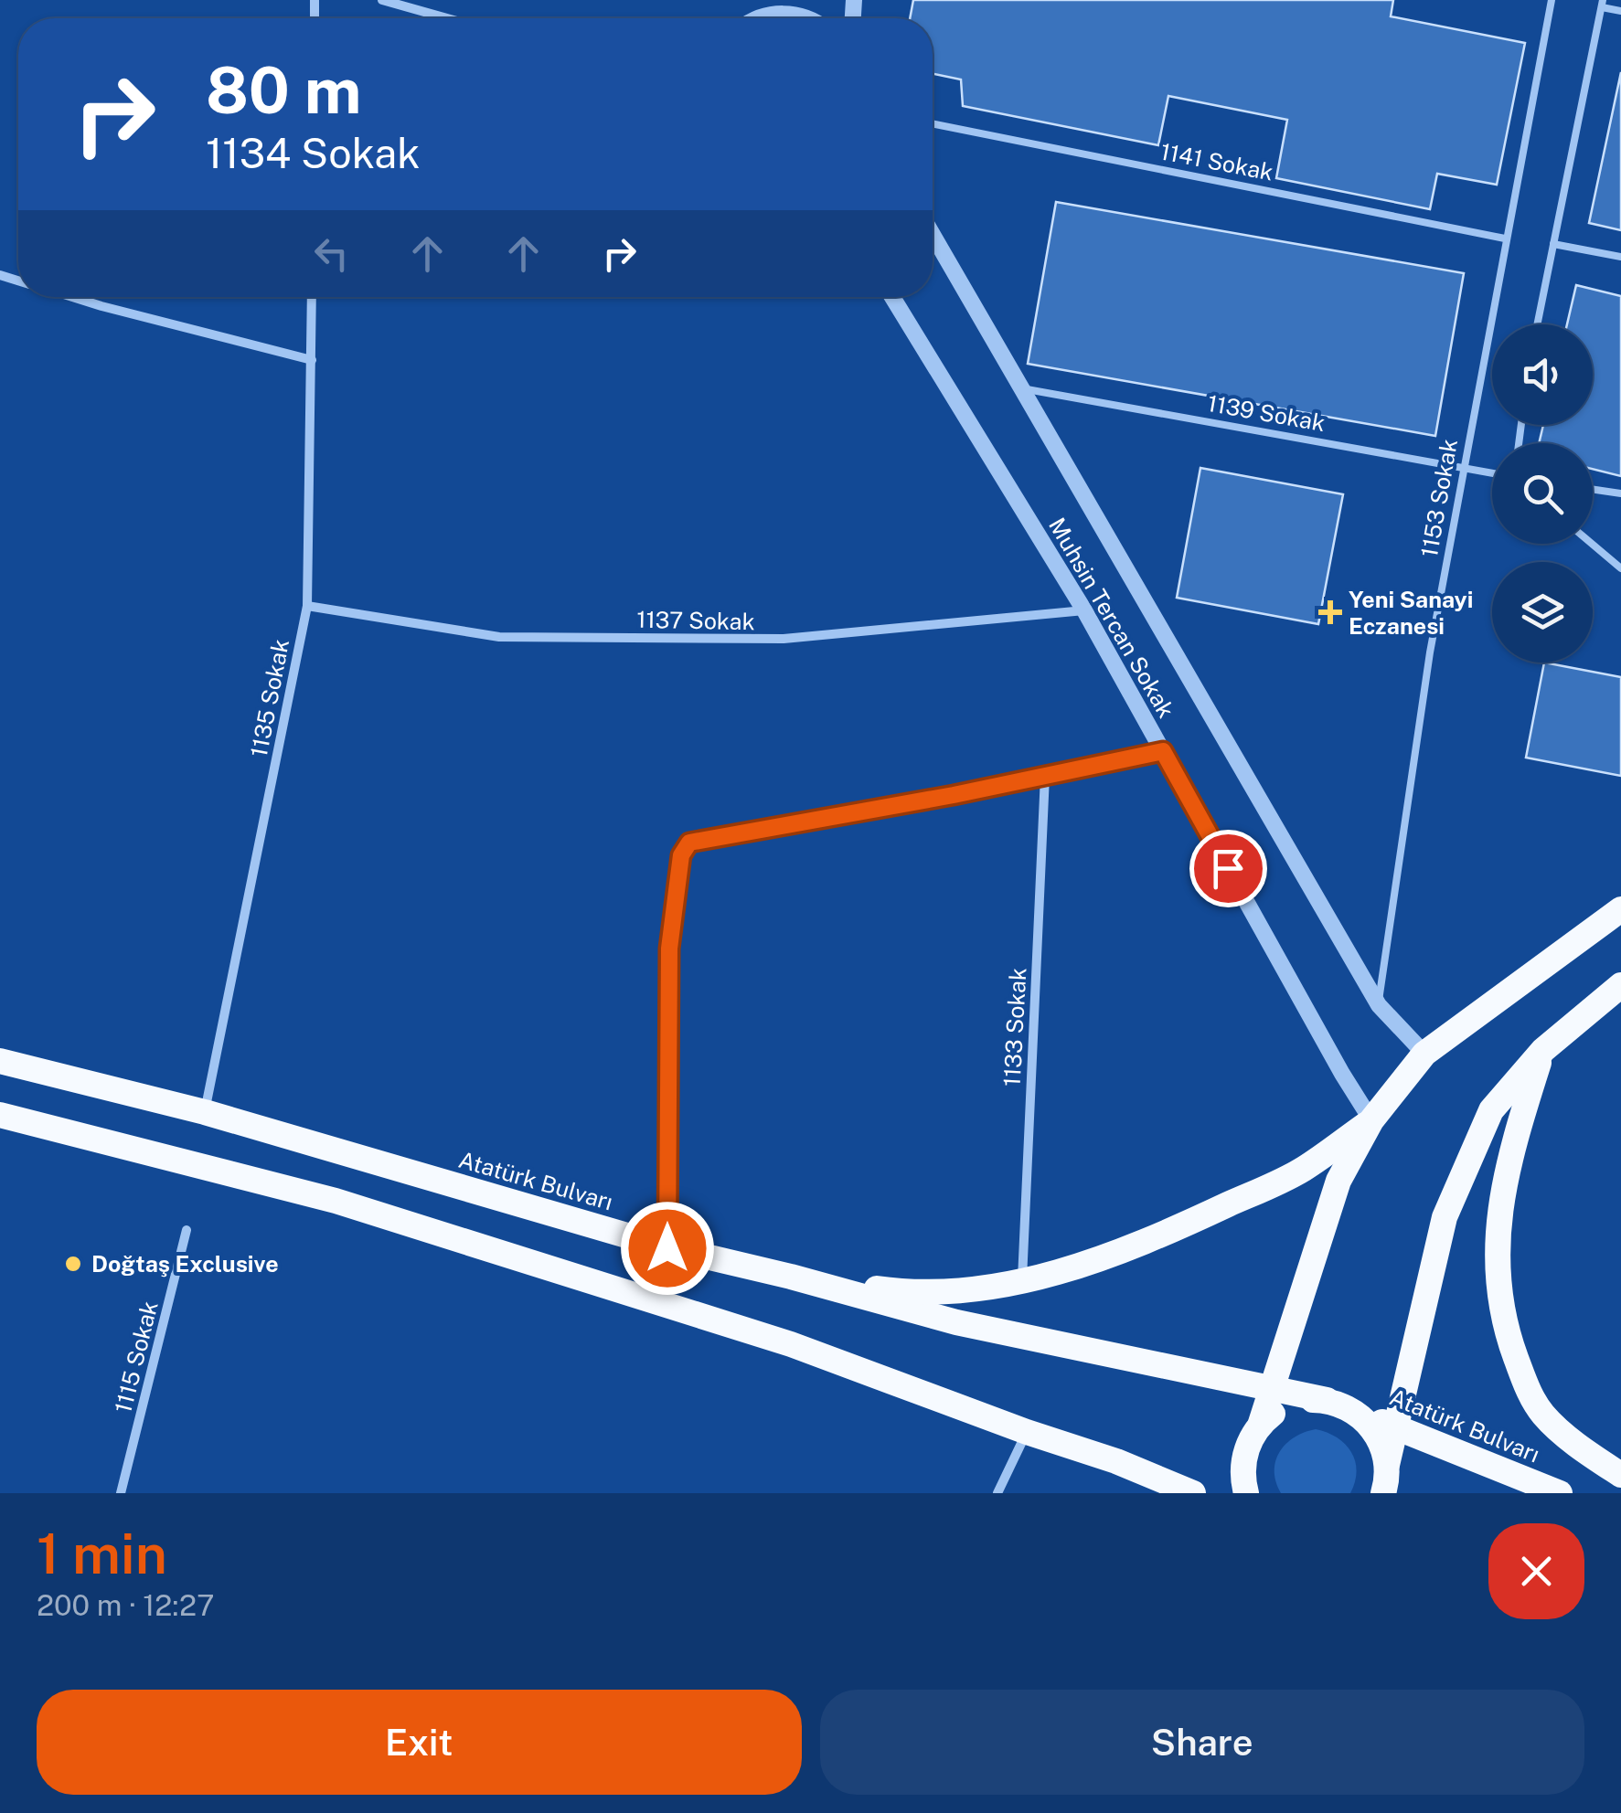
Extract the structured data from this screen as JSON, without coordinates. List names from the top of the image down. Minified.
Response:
{"streets":{"highway":["Atatürk Bulvarı"],"street":["Muhsin Tercan Sokak","1137 Sokak","1135 Sokak","1133 Sokak","1115 Sokak"],"lane":["1141 Sokak","1139 Sokak","1153 Sokak"]},"crossings":[["1141 Sokak","1153 Sokak"],["1139 Sokak","1153 Sokak"],["1139 Sokak","Muhsin Tercan Sokak"],["1153 Sokak","Muhsin Tercan Sokak"],["Muhsin Tercan Sokak","1137 Sokak"],["1137 Sokak","1135 Sokak"],["1135 Sokak","Atatürk Bulvarı"]],"places":{"health":["Yeni Sanayi Eczanesi"],"other":["Doğtaş Exclusive"]},"page":{"turn":["80 m","1134 Sokak"],"heading":["1 min","200 m · 12:27"],"buttons":["Exit","Share"]}}
